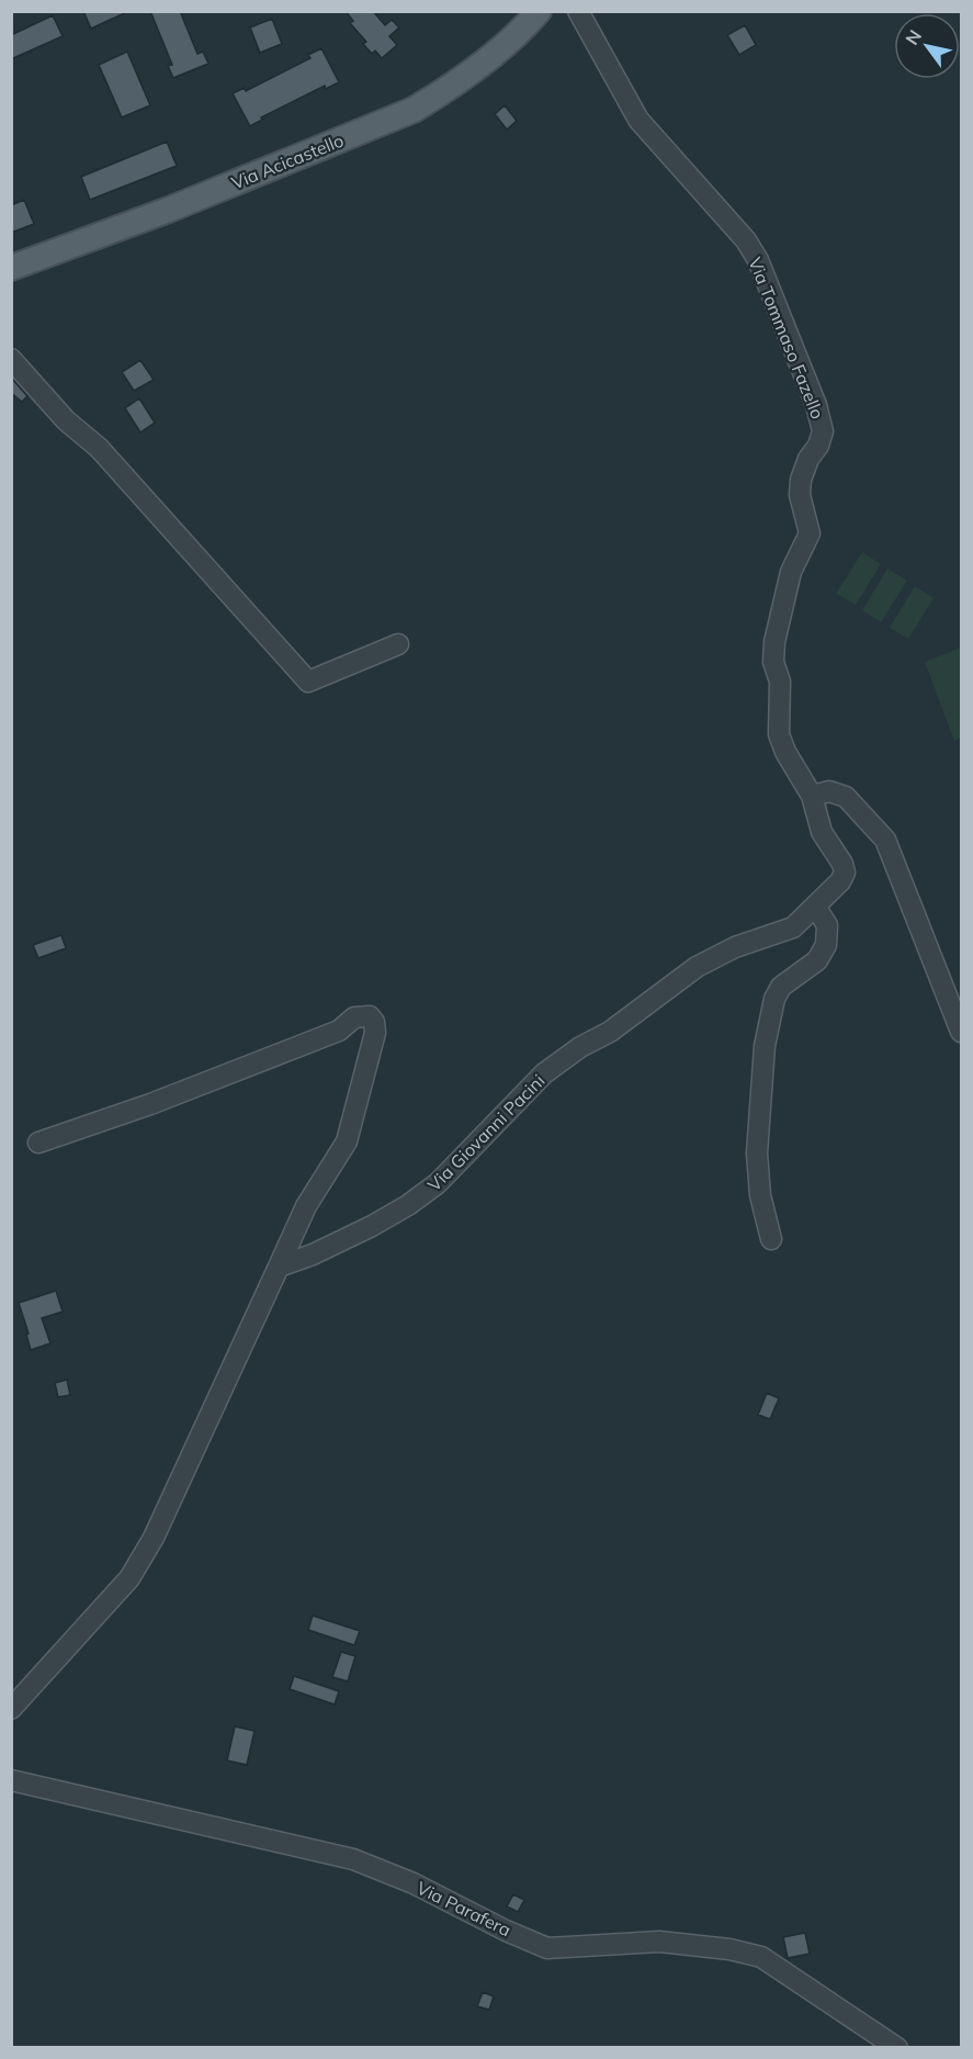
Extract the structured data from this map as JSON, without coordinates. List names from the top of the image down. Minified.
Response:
{"streets":{"main road":["Via Acicastello"],"street":["Via Tommaso Fazello","Via Giovanni Pacini","Via Parafera"]},"crossings":[["Via Tommaso Fazello","Via Giovanni Pacini"]],"north":"top left"}
